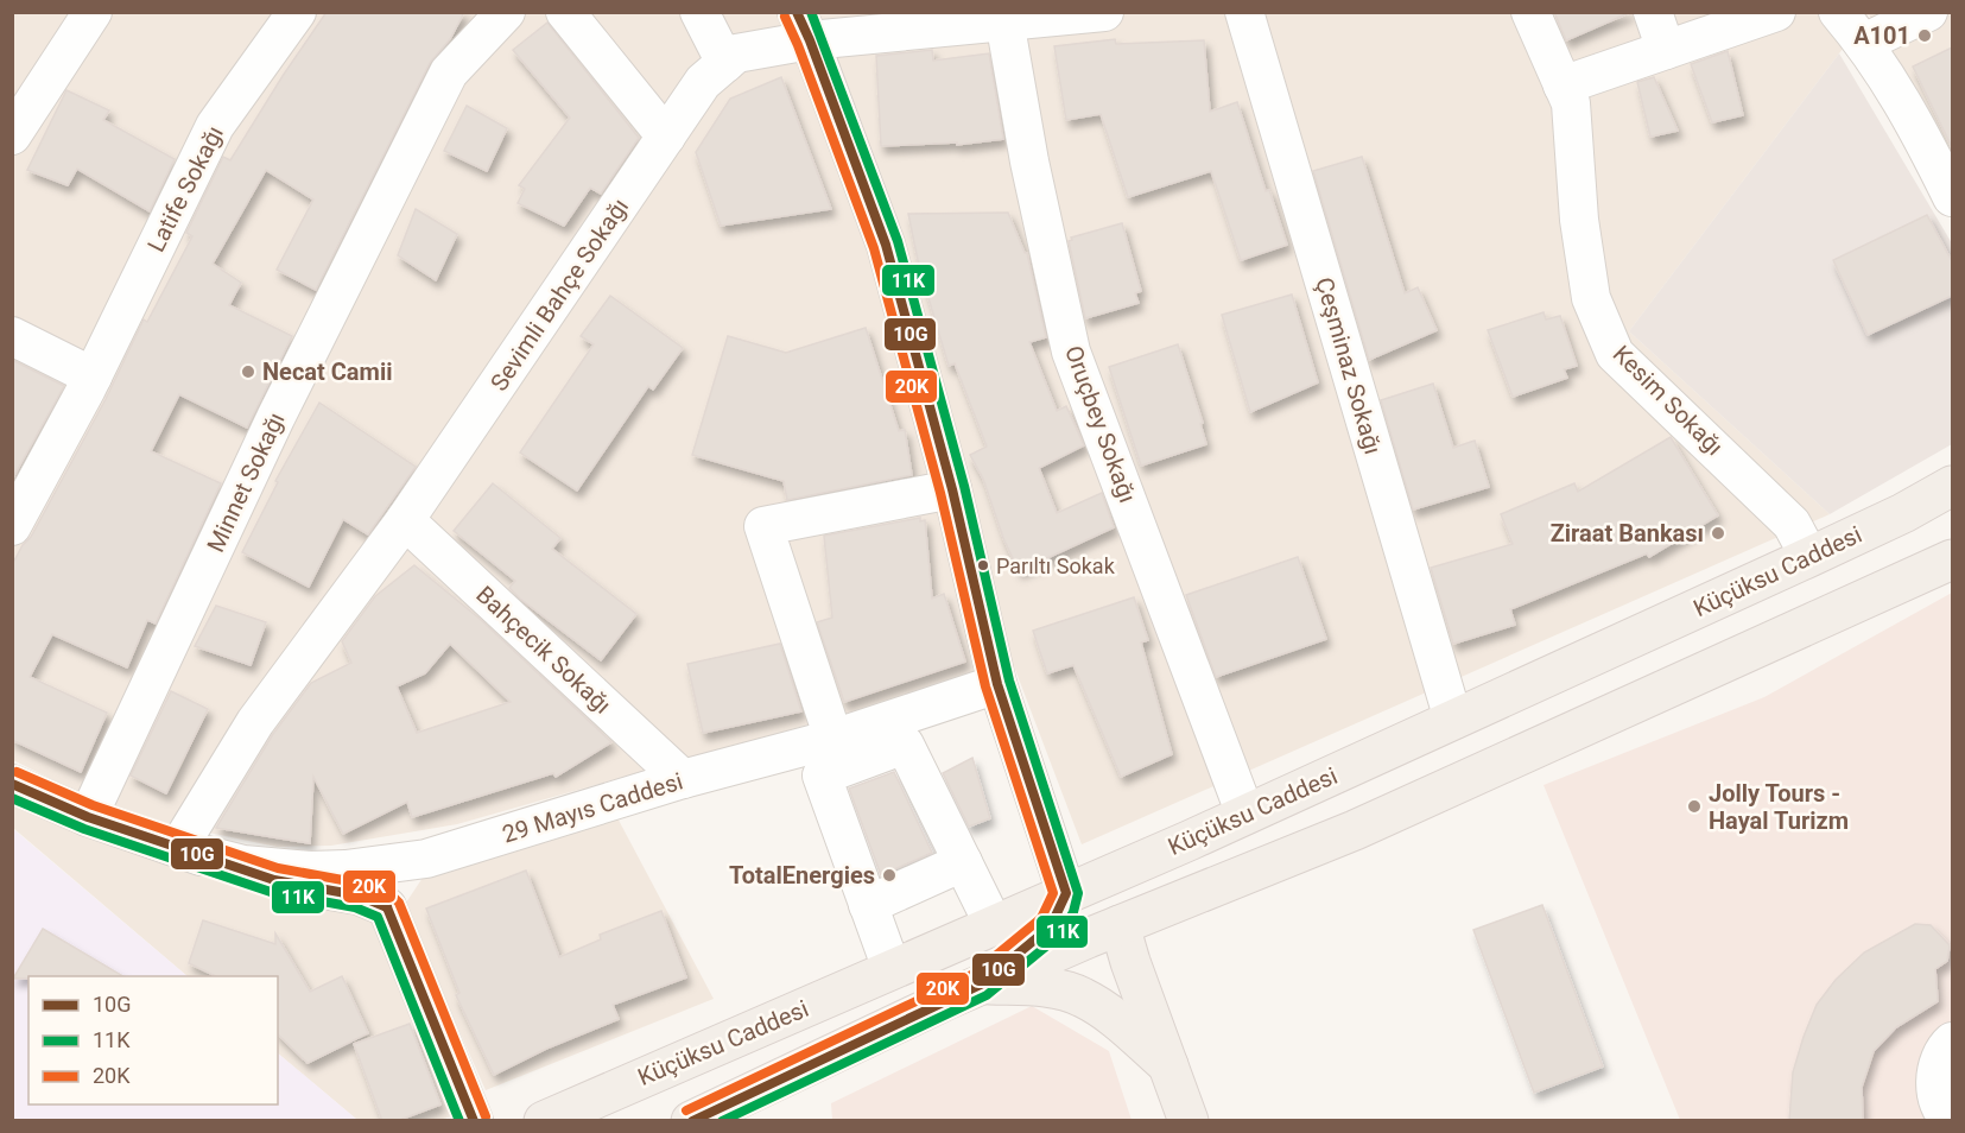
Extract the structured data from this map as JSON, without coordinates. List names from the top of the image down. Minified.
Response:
{"streets":{"main road":["Küçüksu Caddesi"],"street":["Latife Sokağı","Sevimli Bahçe Sokağı","Çeşminaz Sokağı","Kesim Sokağı","Oruçbey Sokağı","Minnet Sokağı","Bahçecik Sokağı","29 Mayıs Caddesi"]},"crossings":[["Sevimli Bahçe Sokağı","Oruçbey Sokağı"],["Sevimli Bahçe Sokağı","Bahçecik Sokağı"],["Sevimli Bahçe Sokağı","29 Mayıs Caddesi"],["Çeşminaz Sokağı","Küçüksu Caddesi"],["Kesim Sokağı","Küçüksu Caddesi"],["Oruçbey Sokağı","Küçüksu Caddesi"],["Minnet Sokağı","29 Mayıs Caddesi"],["Bahçecik Sokağı","29 Mayıs Caddesi"]],"places":["A101","Necat Camii","Ziraat Bankası","Parıltı Sokak","Jolly Tours - Hayal Turizm","TotalEnergies"],"lines":["transit line 10G","transit line 11K","transit line 20K"],"legend":["10G","11K","20K"]}
